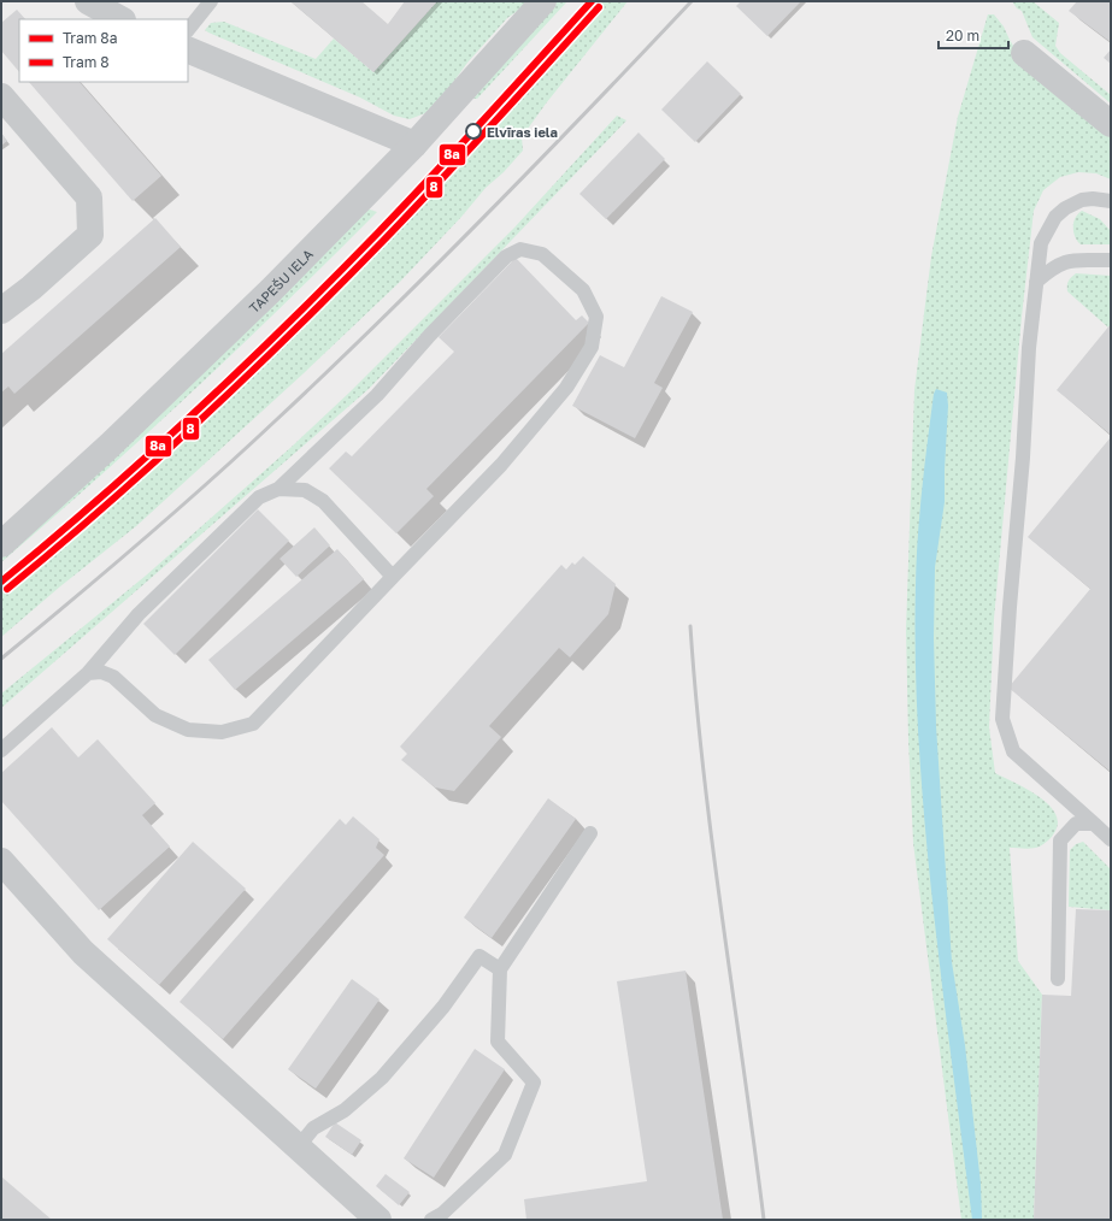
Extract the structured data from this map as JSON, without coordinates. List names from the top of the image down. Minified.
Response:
{"streets":{"street":["TAPEŠU IELA"]},"places":["Elvīras iela"],"lines":["tram line 8a","tram line 8"],"legend":["Tram 8a","Tram 8"],"scale_bar":"20 m"}
